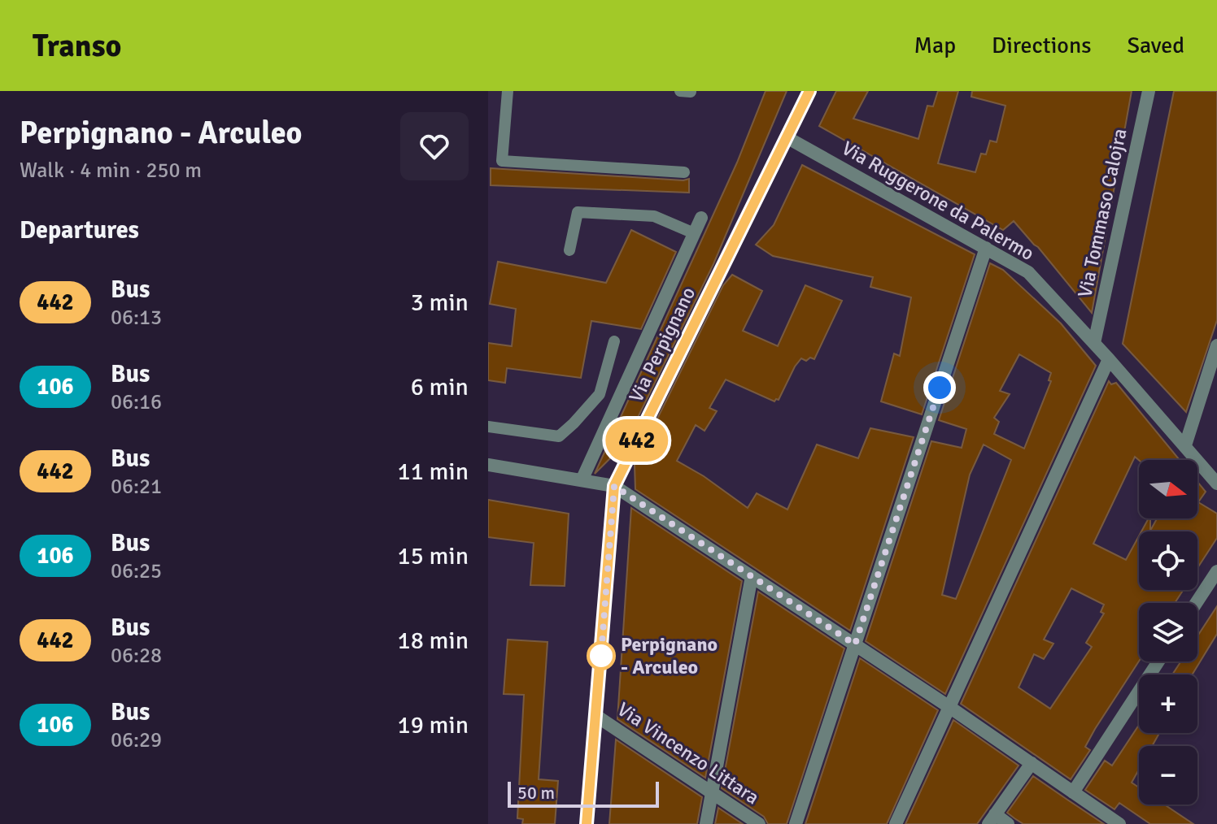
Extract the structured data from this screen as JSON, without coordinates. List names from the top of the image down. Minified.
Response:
{"streets":{"street":["Via Ruggerone da Palermo","Via Tommaso Calojra","Via Perpignano","Via Vincenzo Littara"]},"crossings":[["Via Ruggerone da Palermo","Via Tommaso Calojra"],["Via Ruggerone da Palermo","Via Perpignano"],["Via Perpignano","Via Vincenzo Littara"]],"places":["Perpignano - Arculeo"],"lines":["bus line 442"],"scale_bar":"50 m","north":"right","page":{"header":"Transo","nav":["Map","Directions","Saved"],"heading":[["Perpignano - Arculeo","Walk · 4 min · 250 m"],"Departures"],"on_map":"442","list":[{"mark":"442","name":"Bus","note":"06:13","value":"3 min"},{"mark":"106","name":"Bus","note":"06:16","value":"6 min"},{"mark":"442","name":"Bus","note":"06:21","value":"11 min"},{"mark":"106","name":"Bus","note":"06:25","value":"15 min"},{"mark":"442","name":"Bus","note":"06:28","value":"18 min"},{"mark":"106","name":"Bus","note":"06:29","value":"19 min"}],"map_buttons":["+","−"],"scale":"50 m"}}
